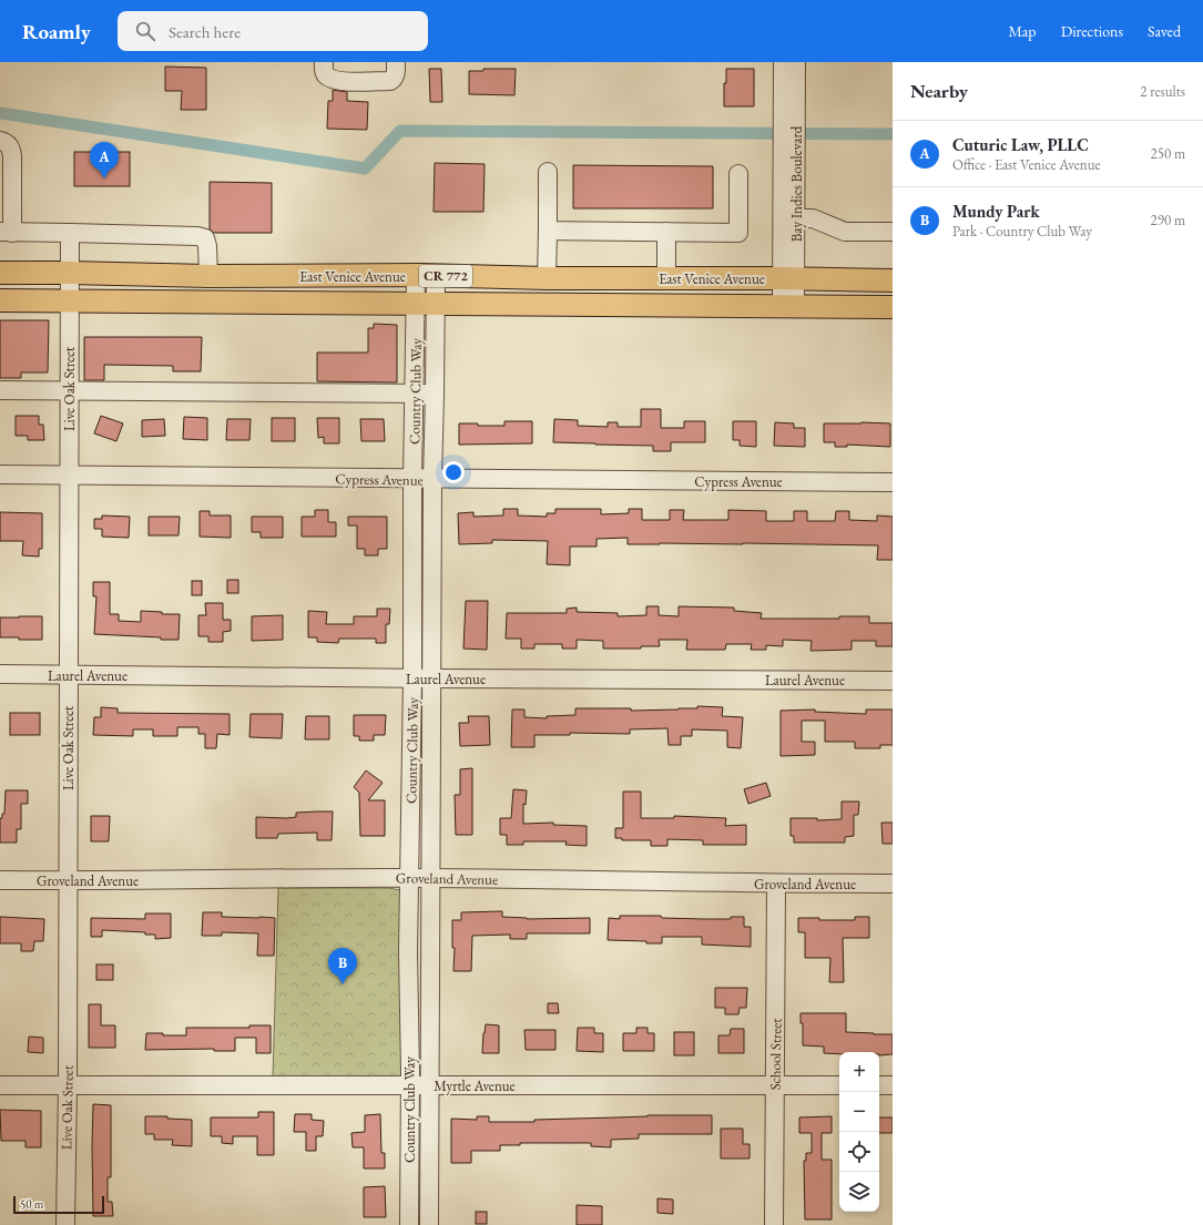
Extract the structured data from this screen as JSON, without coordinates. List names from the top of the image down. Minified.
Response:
{"streets":{"main road":["East Venice Avenue","CR 772"],"street":["Bay Indies Boulevard","Live Oak Street","Country Club Way","Cypress Avenue","Laurel Avenue","Groveland Avenue","School Street","Myrtle Avenue"]},"crossings":[["Bay Indies Boulevard","East Venice Avenue"],["East Venice Avenue","Live Oak Street"],["East Venice Avenue","Country Club Way"],["Live Oak Street","Cypress Avenue"],["Live Oak Street","Laurel Avenue"],["Live Oak Street","Groveland Avenue"],["Live Oak Street","Myrtle Avenue"],["Country Club Way","Cypress Avenue"],["Country Club Way","Laurel Avenue"],["Country Club Way","Groveland Avenue"],["Country Club Way","Myrtle Avenue"],["Groveland Avenue","School Street"],["School Street","Myrtle Avenue"]],"scale_bar":"50 m","page":{"header":"Roamly","search":"Search here","nav":["Map","Directions","Saved"],"heading":["Nearby","2 results"],"list":[{"mark":"A","name":"Cuturic Law, PLLC","note":"Office · East Venice Avenue","value":"250 m"},{"mark":"B","name":"Mundy Park","note":"Park · Country Club Way","value":"290 m"}],"pins":["A","B"],"map_buttons":["+","−"],"scale":"50 m"}}
